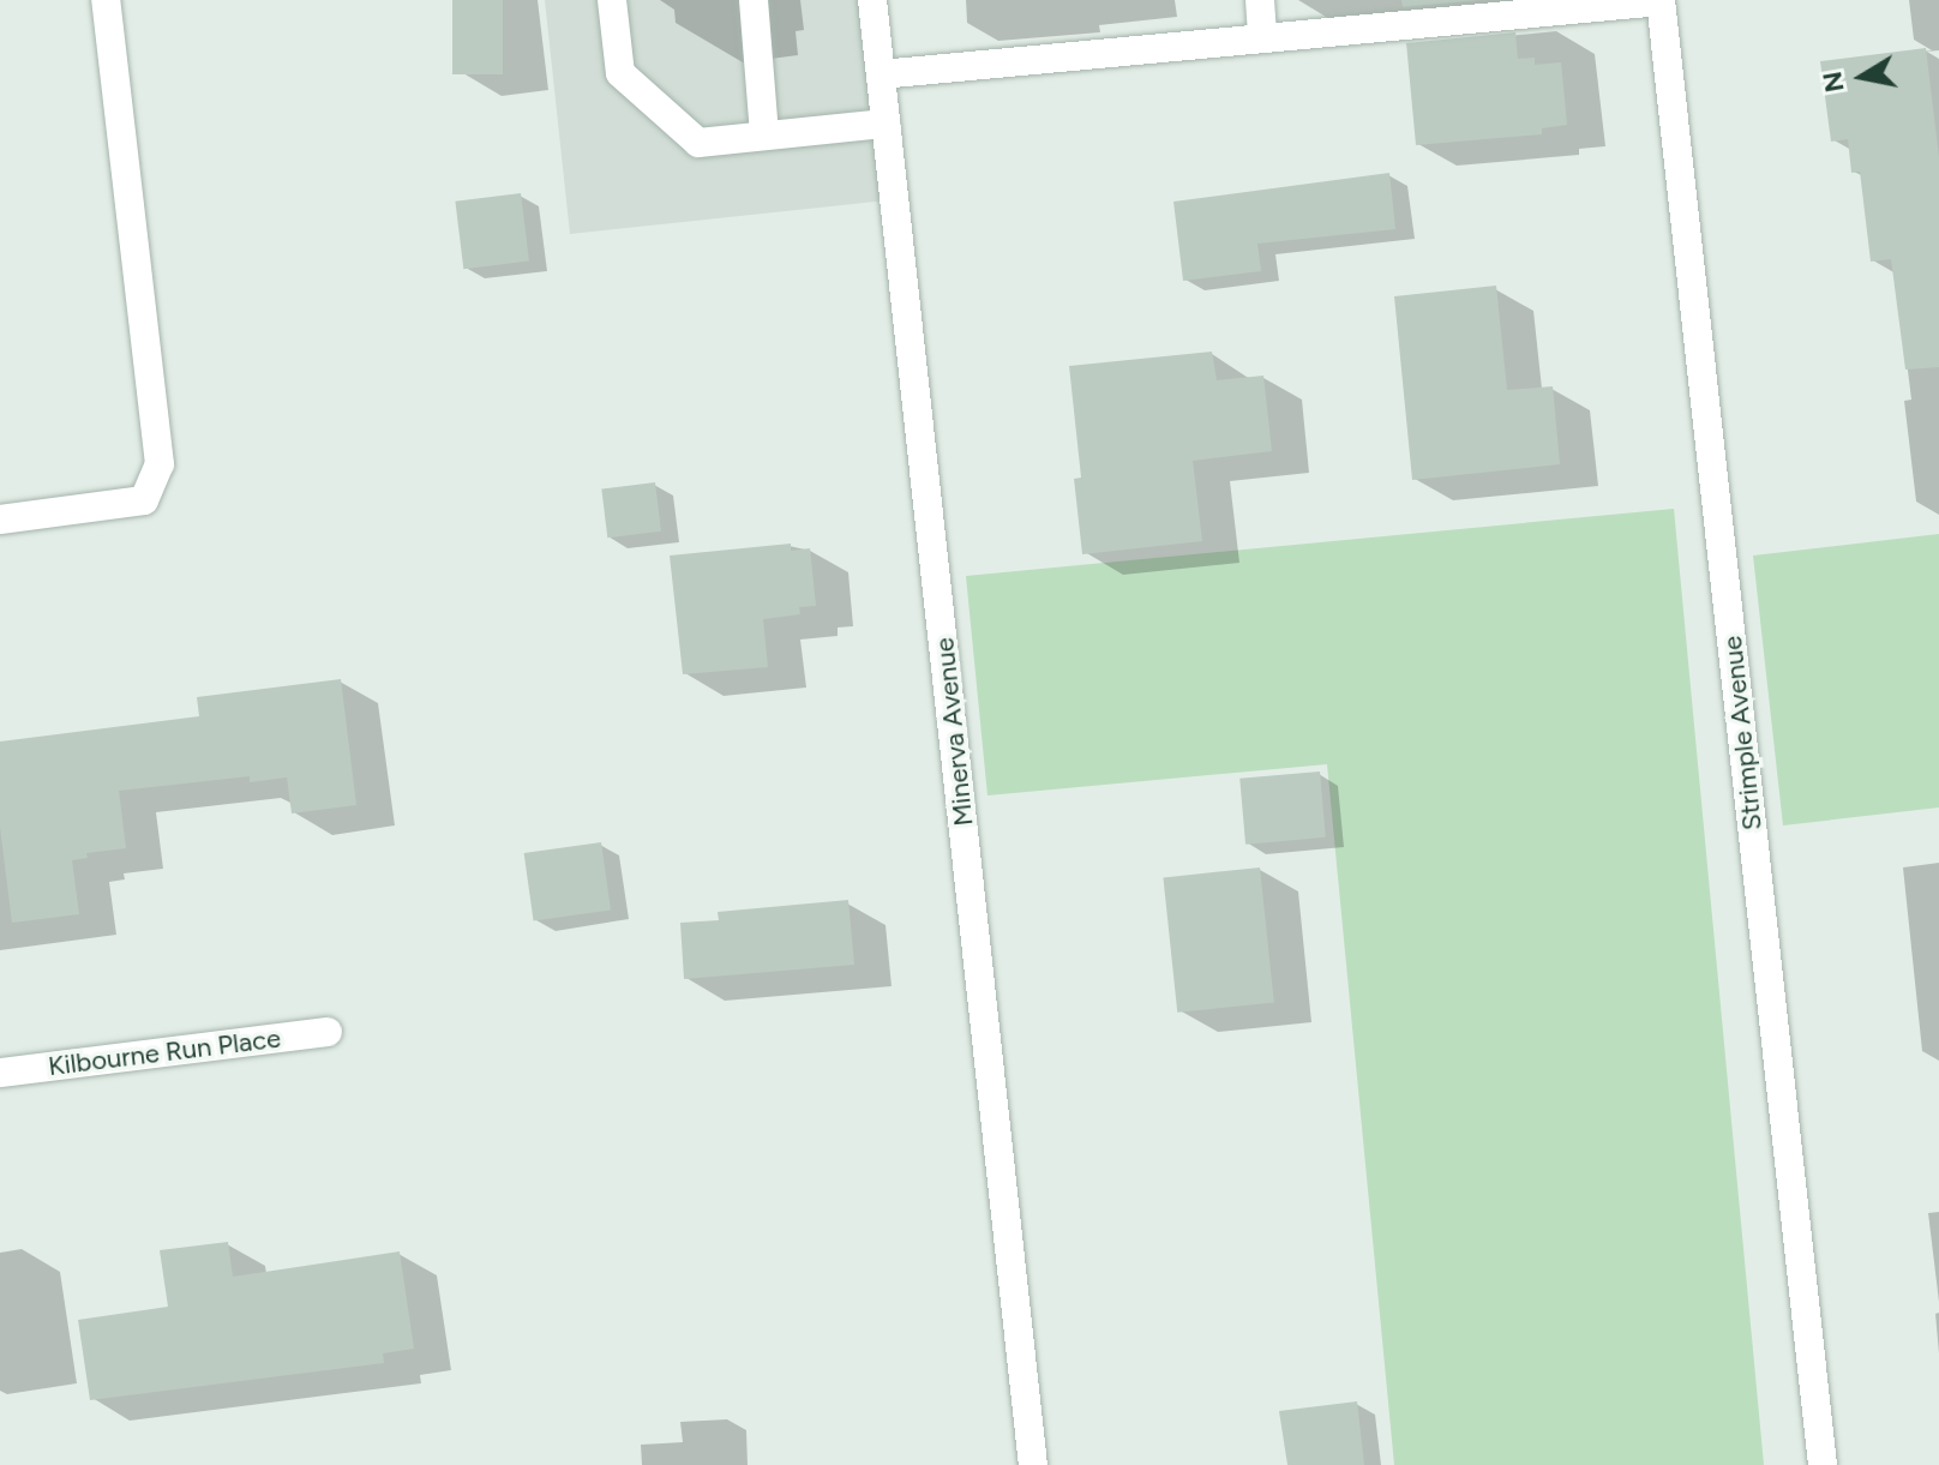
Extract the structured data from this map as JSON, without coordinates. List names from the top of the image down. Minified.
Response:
{"streets":{"street":["Minerva Avenue","Strimple Avenue","Kilbourne Run Place"]},"north":"left"}
